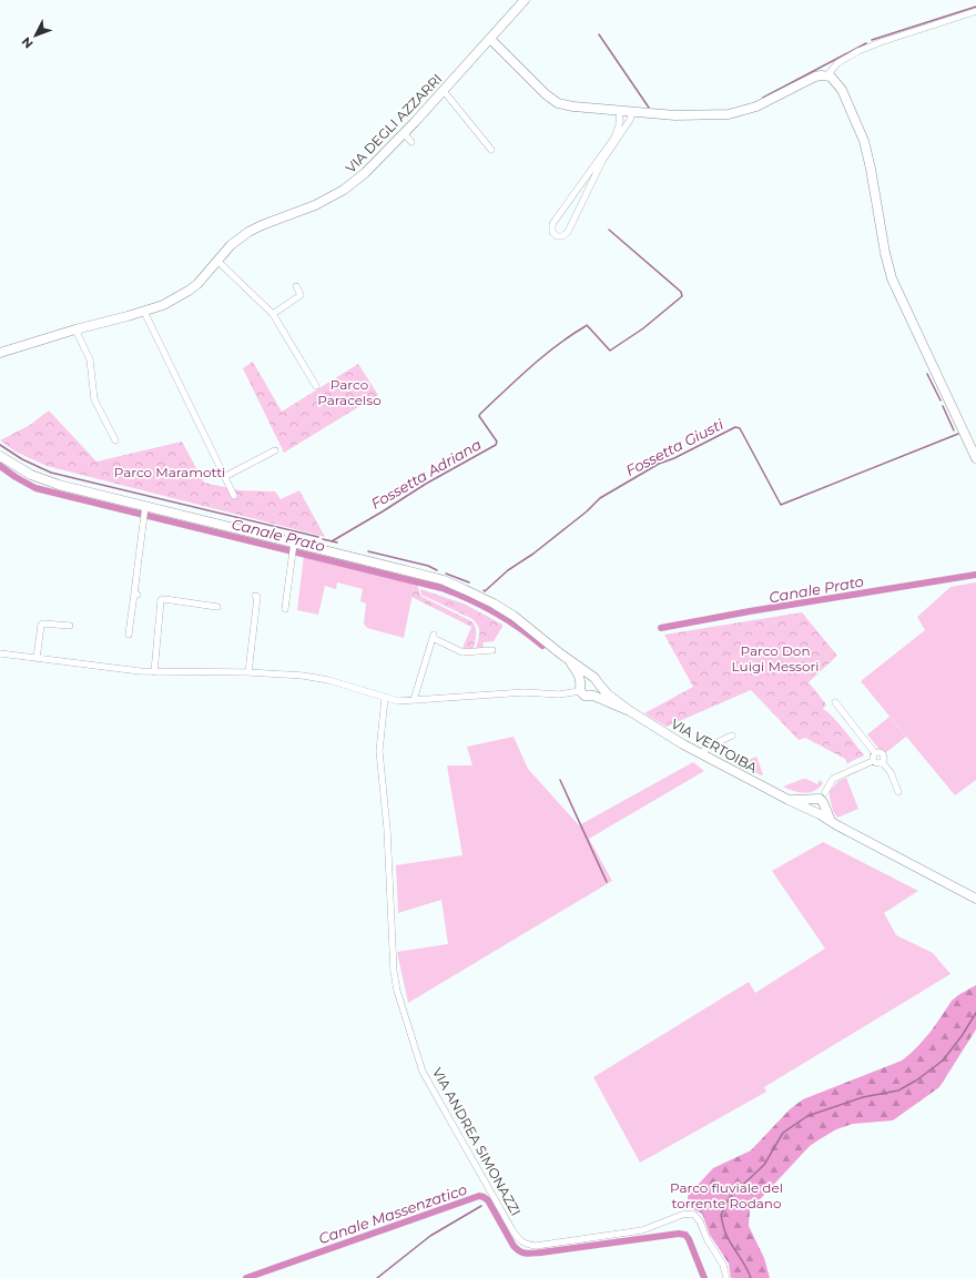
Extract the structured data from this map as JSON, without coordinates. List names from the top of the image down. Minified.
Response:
{"streets":{"street":["VIA DEGLI AZZARRI","VIA VERTOIBA","VIA ANDREA SIMONAZZI"]},"water":["Fossetta Giusti","Fossetta Adriana","Canale Prato","Canale Massenzatico"],"parks":["Parco Paracelso","Parco Maramotti","Parco Don Luigi Messori","Parco fluviale del torrente Rodano"],"north":"bottom left"}
